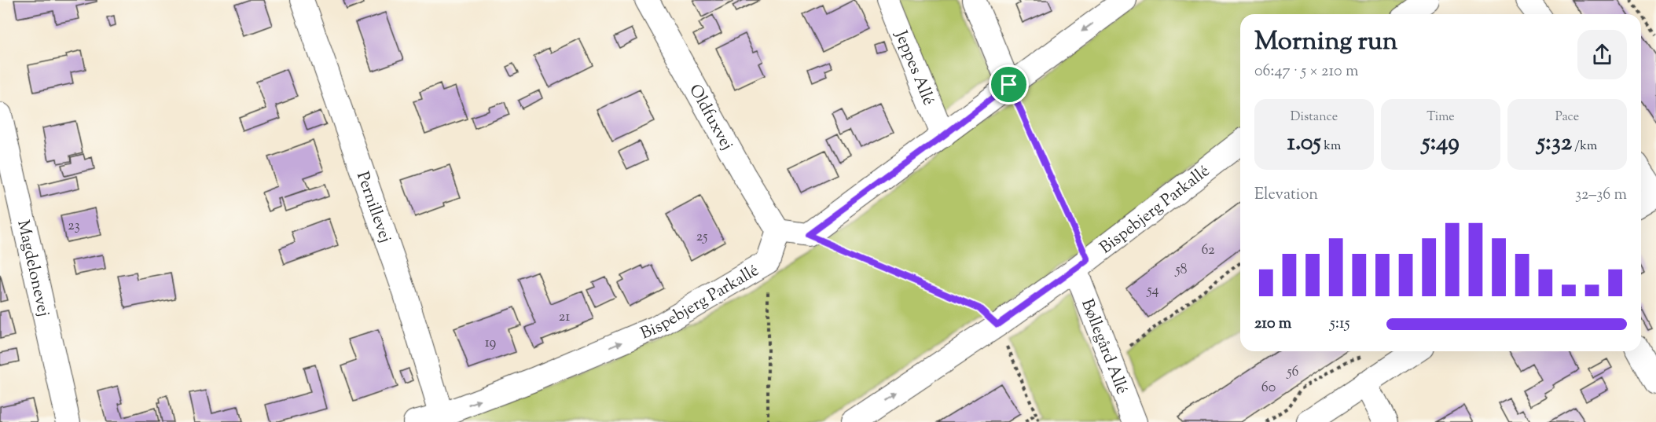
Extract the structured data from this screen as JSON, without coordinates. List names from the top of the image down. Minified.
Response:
{"streets":{"street":["Jeppes Allé","Oldfuxvej","Pernillevej","Bispebjerg Parkallé","Magdelonevej","Bøllegård Allé"]},"crossings":[["Oldfuxvej","Bispebjerg Parkallé"],["Pernillevej","Bispebjerg Parkallé"],["Bispebjerg Parkallé","Bøllegård Allé"]],"one_way":["Bispebjerg Parkallé"],"house_numbers":["23","25","62","58","54","21","19","56","60"],"page":{"heading":["Morning run","06:47 · 5 × 210 m"],"stats":[["Distance","1.05 km"],["Time","5:49"],["Pace","5:32 /km"]],"chart":["Elevation","32–36 m"],"list":[{"name":"210 m","note":"5:15"}]}}
